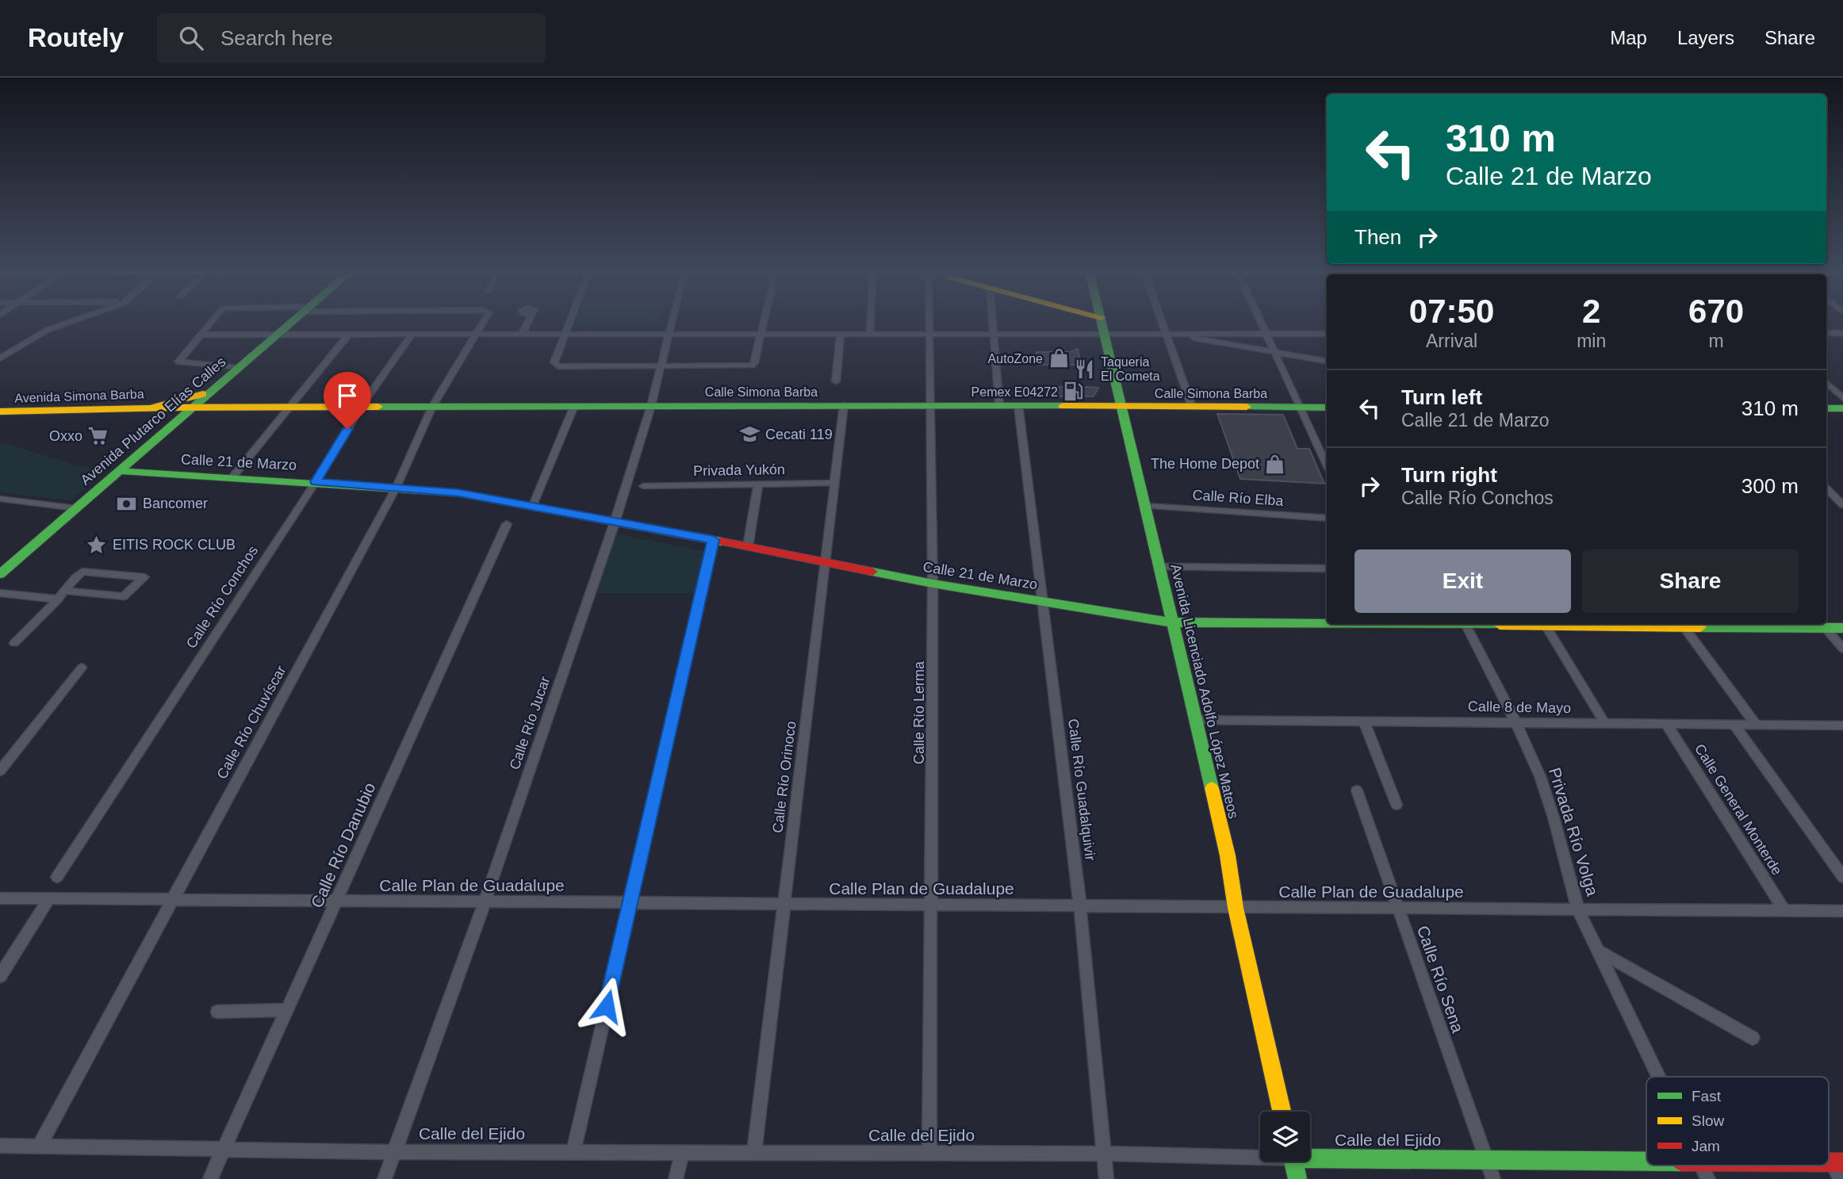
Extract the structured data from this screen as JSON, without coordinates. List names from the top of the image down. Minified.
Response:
{"streets":{"street":["Calle Simona Barba","Avenida Simona Barba","Avenida Plutarco Elías Calles","Calle 21 de Marzo","Privada Yukón","Calle Río Elba","Calle Río Conchos","Avenida Licenciado Adolfo López Mateos","Calle 8 de Mayo","Calle Río Lerma","Calle Río Chuvíscar","Calle Río Jucar","Calle Río Orinoco","Calle Río Guadalquivir","Calle General Monterde","Privada Río Volga","Calle Río Danubio","Calle Plan de Guadalupe","Calle Río Sena","Calle del Ejido"]},"crossings":[["Calle Simona Barba","Avenida Simona Barba"],["Calle Simona Barba","Avenida Plutarco Elías Calles"],["Calle Simona Barba","Calle Río Conchos"],["Calle Simona Barba","Avenida Licenciado Adolfo López Mateos"],["Calle Simona Barba","Calle Río Lerma"],["Calle Simona Barba","Calle Río Chuvíscar"],["Calle Simona Barba","Calle Río Jucar"],["Calle Simona Barba","Calle Río Orinoco"],["Calle Simona Barba","Calle Río Guadalquivir"],["Avenida Simona Barba","Avenida Plutarco Elías Calles"],["Avenida Plutarco Elías Calles","Calle 21 de Marzo"],["Calle 21 de Marzo","Calle Río Conchos"],["Calle 21 de Marzo","Avenida Licenciado Adolfo López Mateos"],["Calle 21 de Marzo","Calle Río Lerma"],["Calle 21 de Marzo","Calle Río Chuvíscar"],["Calle 21 de Marzo","Calle Río Jucar"],["Calle 21 de Marzo","Calle Río Orinoco"],["Calle 21 de Marzo","Calle Río Guadalquivir"],["Calle 21 de Marzo","Privada Río Volga"],["Privada Yukón","Calle Río Orinoco"],["Calle Río Elba","Avenida Licenciado Adolfo López Mateos"],["Avenida Licenciado Adolfo López Mateos","Calle 8 de Mayo"],["Avenida Licenciado Adolfo López Mateos","Calle Plan de Guadalupe"],["Calle 8 de Mayo","Calle General Monterde"],["Calle 8 de Mayo","Privada Río Volga"],["Calle Río Lerma","Calle Plan de Guadalupe"],["Calle Río Lerma","Calle del Ejido"],["Calle Río Chuvíscar","Calle Plan de Guadalupe"],["Calle Río Chuvíscar","Calle del Ejido"],["Calle Río Jucar","Calle Plan de Guadalupe"],["Calle Río Jucar","Calle del Ejido"],["Calle Río Orinoco","Calle Plan de Guadalupe"],["Calle Río Orinoco","Calle del Ejido"],["Calle Río Guadalquivir","Calle Plan de Guadalupe"],["Calle Río Guadalquivir","Calle del Ejido"],["Calle General Monterde","Calle Plan de Guadalupe"],["Privada Río Volga","Calle Plan de Guadalupe"],["Calle Río Danubio","Calle Plan de Guadalupe"],["Calle Río Danubio","Calle del Ejido"],["Calle Plan de Guadalupe","Calle Río Sena"],["Calle Río Sena","Calle del Ejido"]],"places":{"shop":["AutoZone","The Home Depot"],"restaurant":["Taqueria El Cometa"],"fuel station":["Pemex E04272"],"school or university":["Cecati 119"],"supermarket":["Oxxo"],"bank":["Bancomer"],"place":["EITIS ROCK CLUB"]},"legend":["Fast","Slow","Jam"],"page":{"header":"Routely","search":"Search here","nav":["Map","Layers","Share"],"turn":["310 m","Calle 21 de Marzo"],"then":"Then","eta":["07:50","Arrival","2","min","670","m"],"list":[{"name":"Turn left","note":"Calle 21 de Marzo","value":"310 m"},{"name":"Turn right","note":"Calle Río Conchos","value":"300 m"}],"buttons":["Exit","Share"]}}
